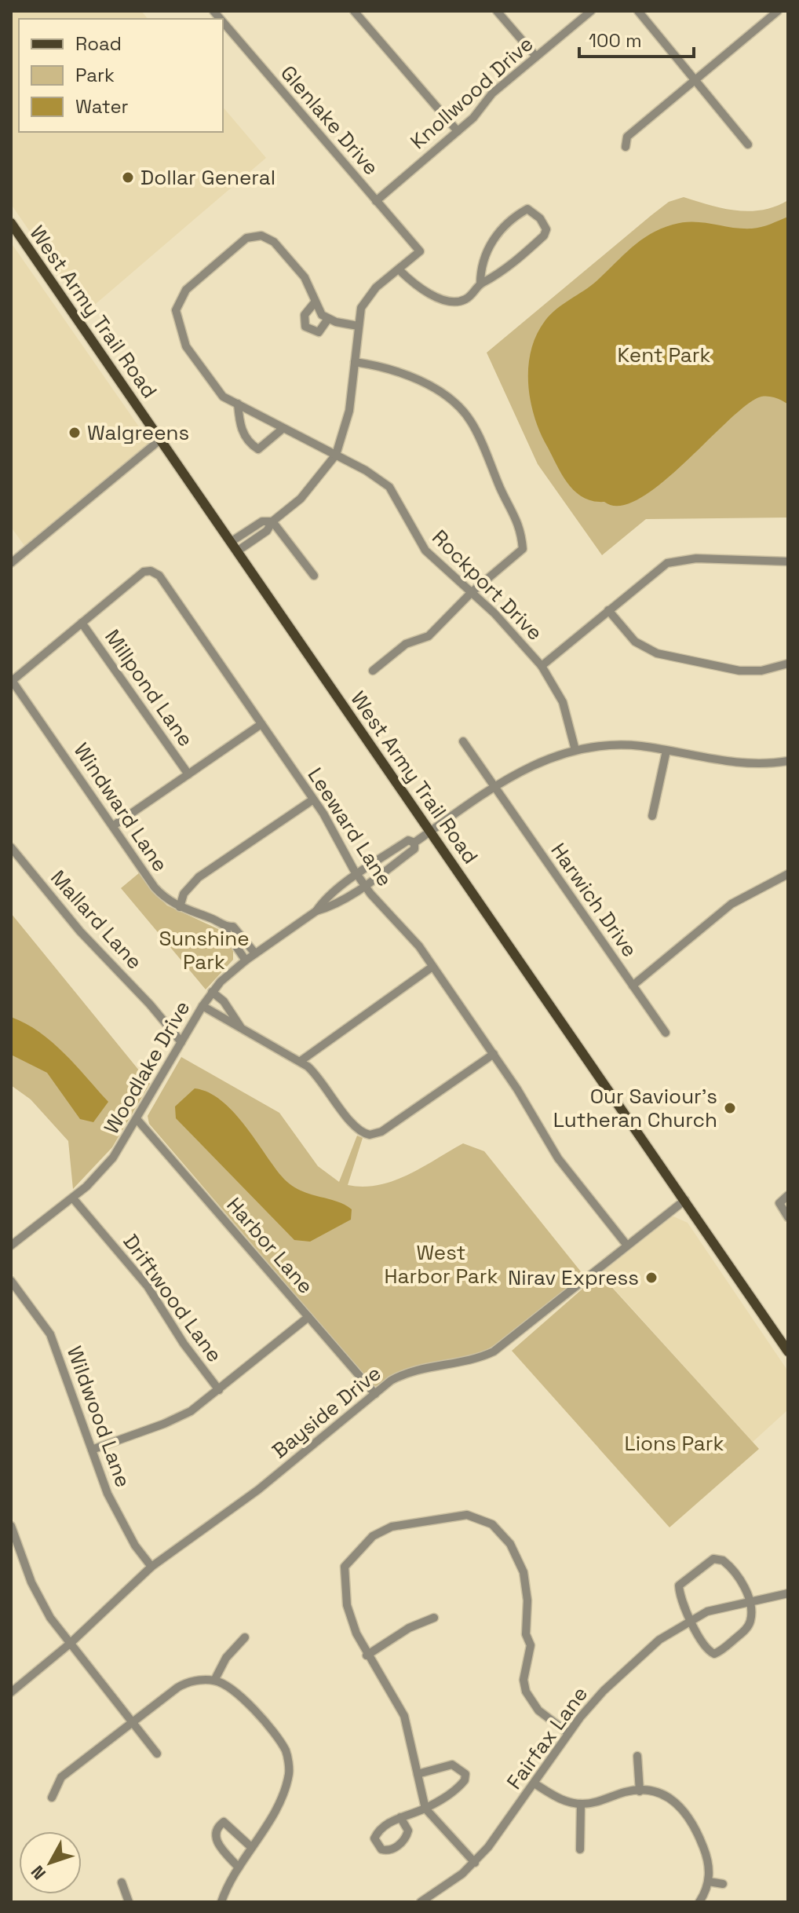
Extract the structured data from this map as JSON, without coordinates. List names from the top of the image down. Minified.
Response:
{"streets":{"main road":["West Army Trail Road"],"street":["Knollwood Drive","Glenlake Drive","Rockport Drive","Millpond Lane","Windward Lane","Leeward Lane","Harwich Drive","Mallard Lane","Woodlake Drive","Harbor Lane","Driftwood Lane","Bayside Drive","Wildwood Lane","Fairfax Lane"]},"crossings":[["Knollwood Drive","Glenlake Drive"],["West Army Trail Road","Woodlake Drive"],["West Army Trail Road","Bayside Drive"],["Rockport Drive","Woodlake Drive"],["Millpond Lane","Leeward Lane"],["Windward Lane","Leeward Lane"],["Windward Lane","Woodlake Drive"],["Leeward Lane","Woodlake Drive"],["Leeward Lane","Bayside Drive"],["Harwich Drive","Woodlake Drive"],["Mallard Lane","Woodlake Drive"],["Woodlake Drive","Harbor Lane"],["Woodlake Drive","Driftwood Lane"],["Harbor Lane","Bayside Drive"],["Bayside Drive","Wildwood Lane"]],"parks":["Kent Park","Sunshine Park","West Harbor Park","Lions Park"],"places":["Dollar General","Walgreens","Our Saviour's Lutheran Church","Nirav Express"],"legend":["Road","Park","Water"],"scale_bar":"100 m","north":"bottom left"}
